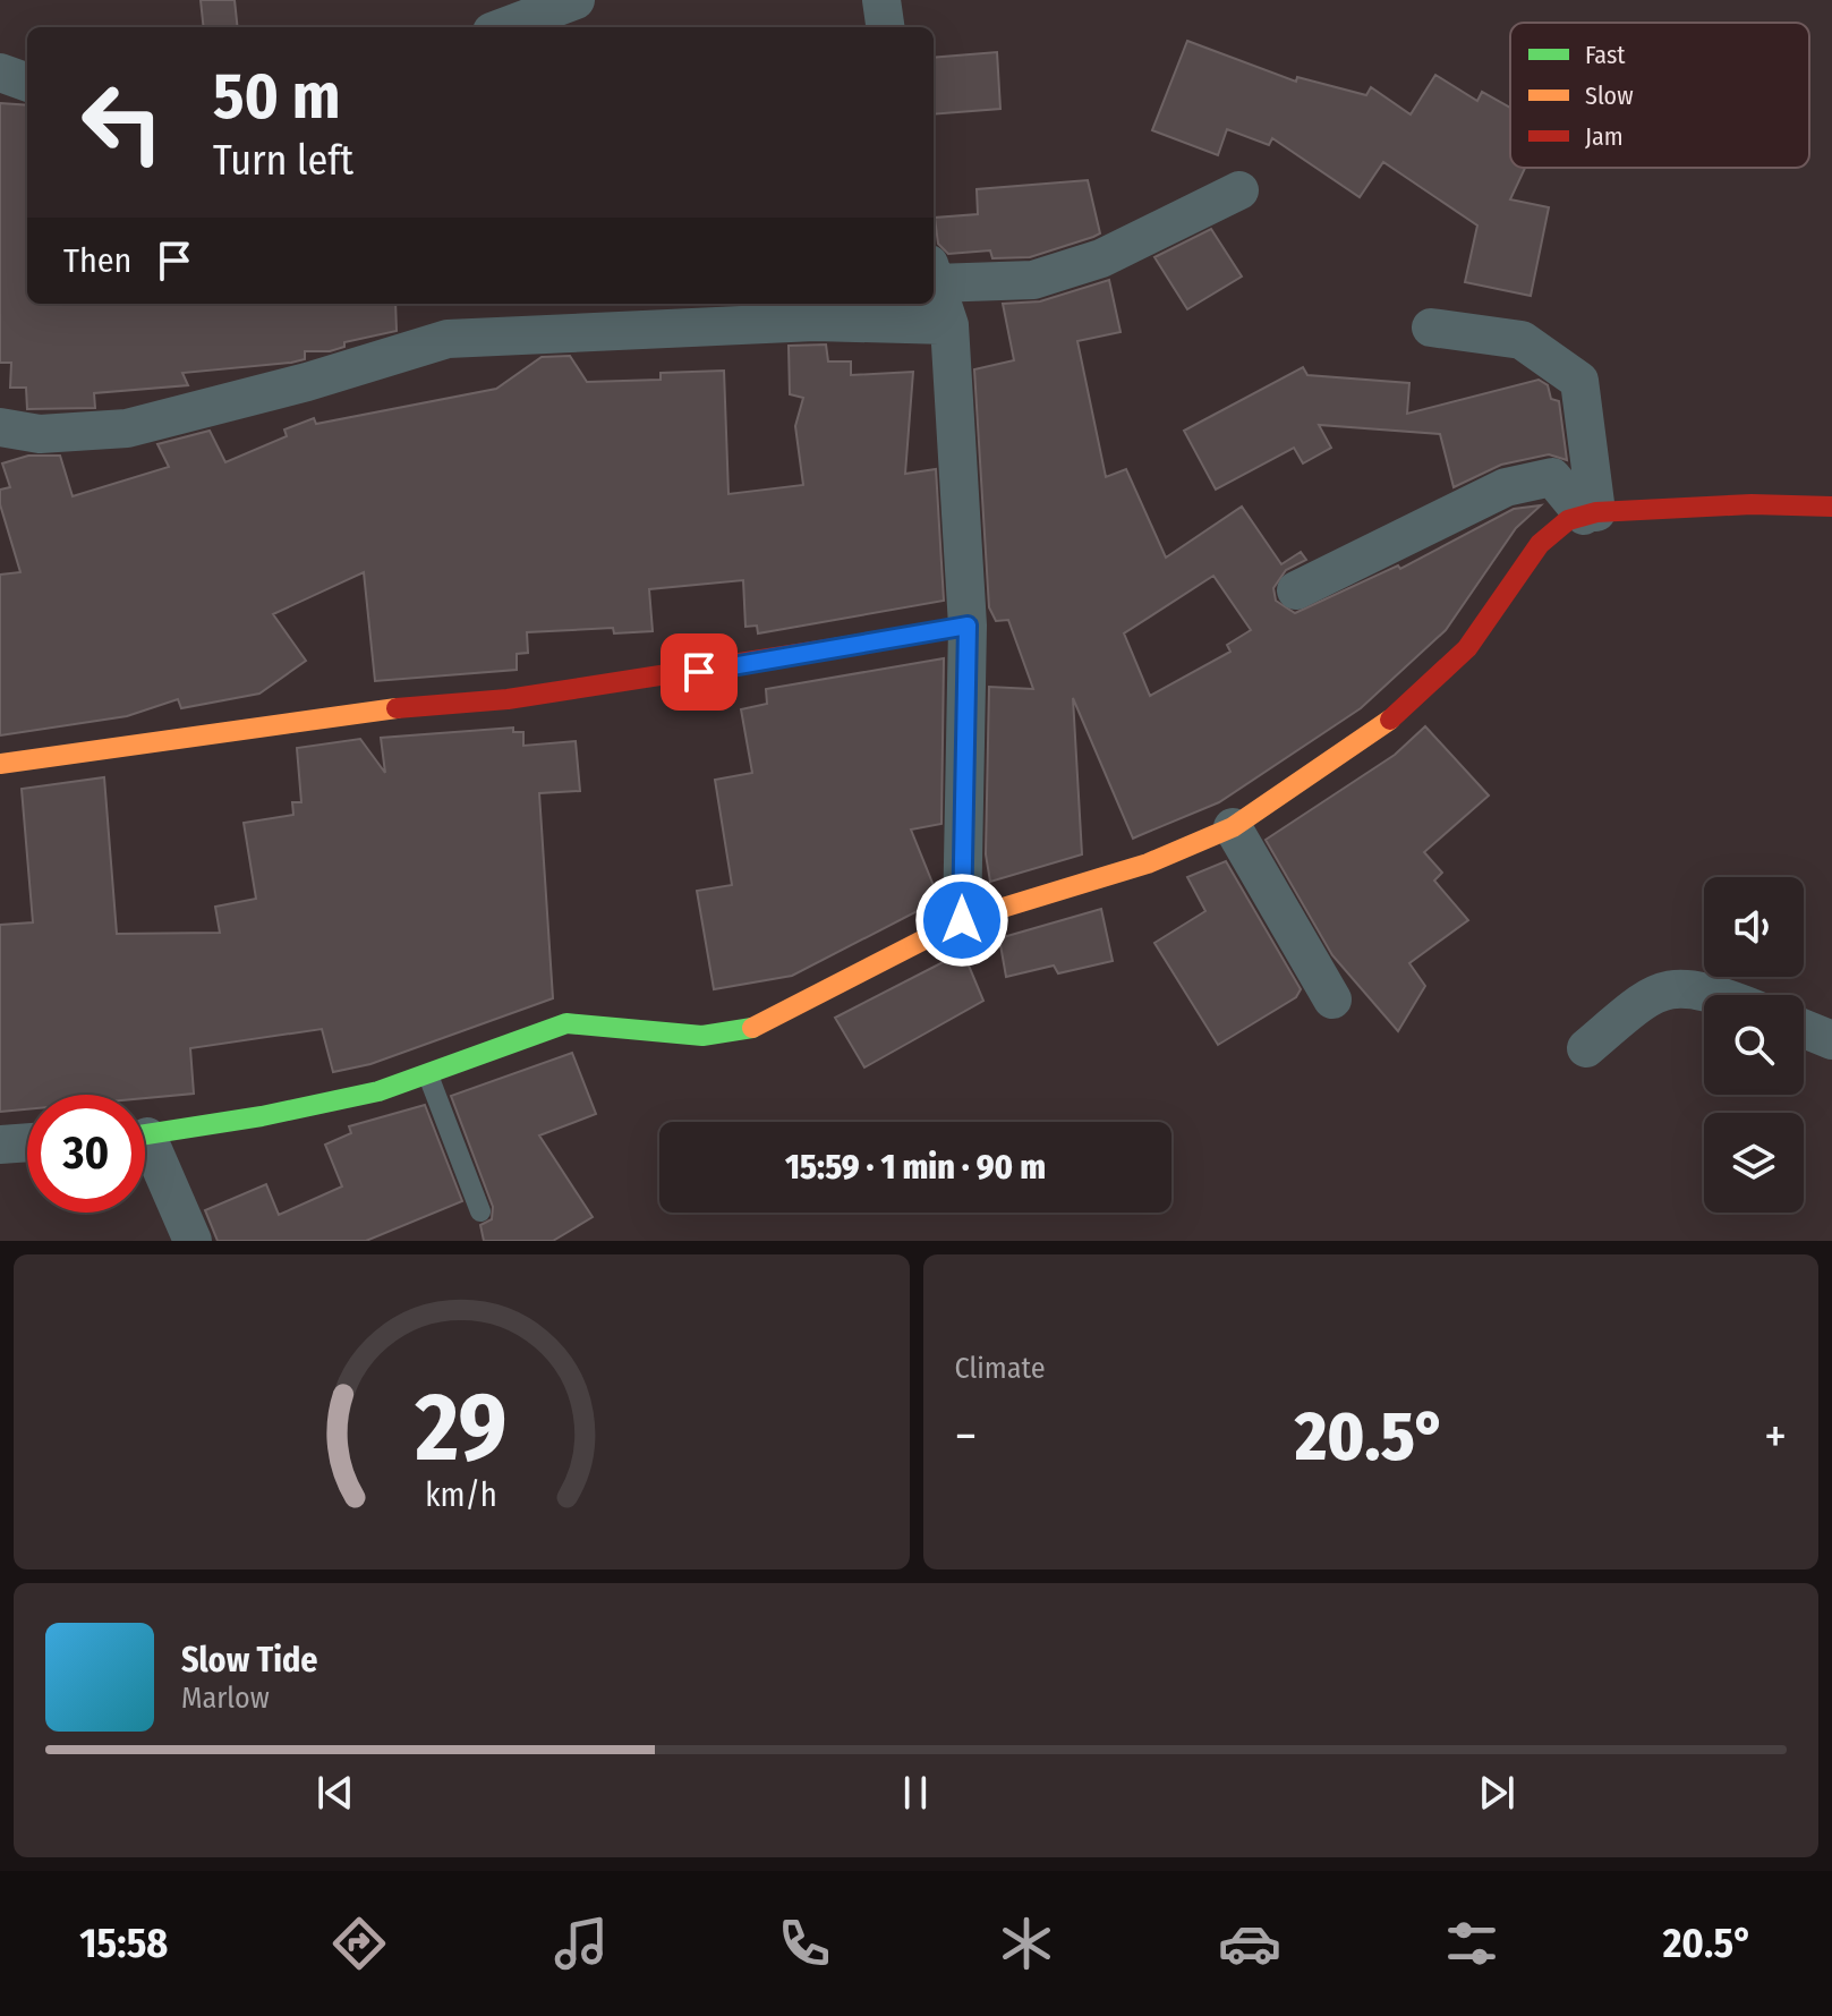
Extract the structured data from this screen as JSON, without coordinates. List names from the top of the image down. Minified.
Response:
{"legend":["Fast","Slow","Jam"],"page":{"turn":["50 m","Turn left"],"then":"Then","limit":"30","trip":"15:59 · 1 min · 90 m","tile":"Climate","heat":["−","20.5°","+"],"song":["Slow Tide","Marlow"],"tabs":["15:58","20.5°"],"gauge":["29","km/h"]}}
